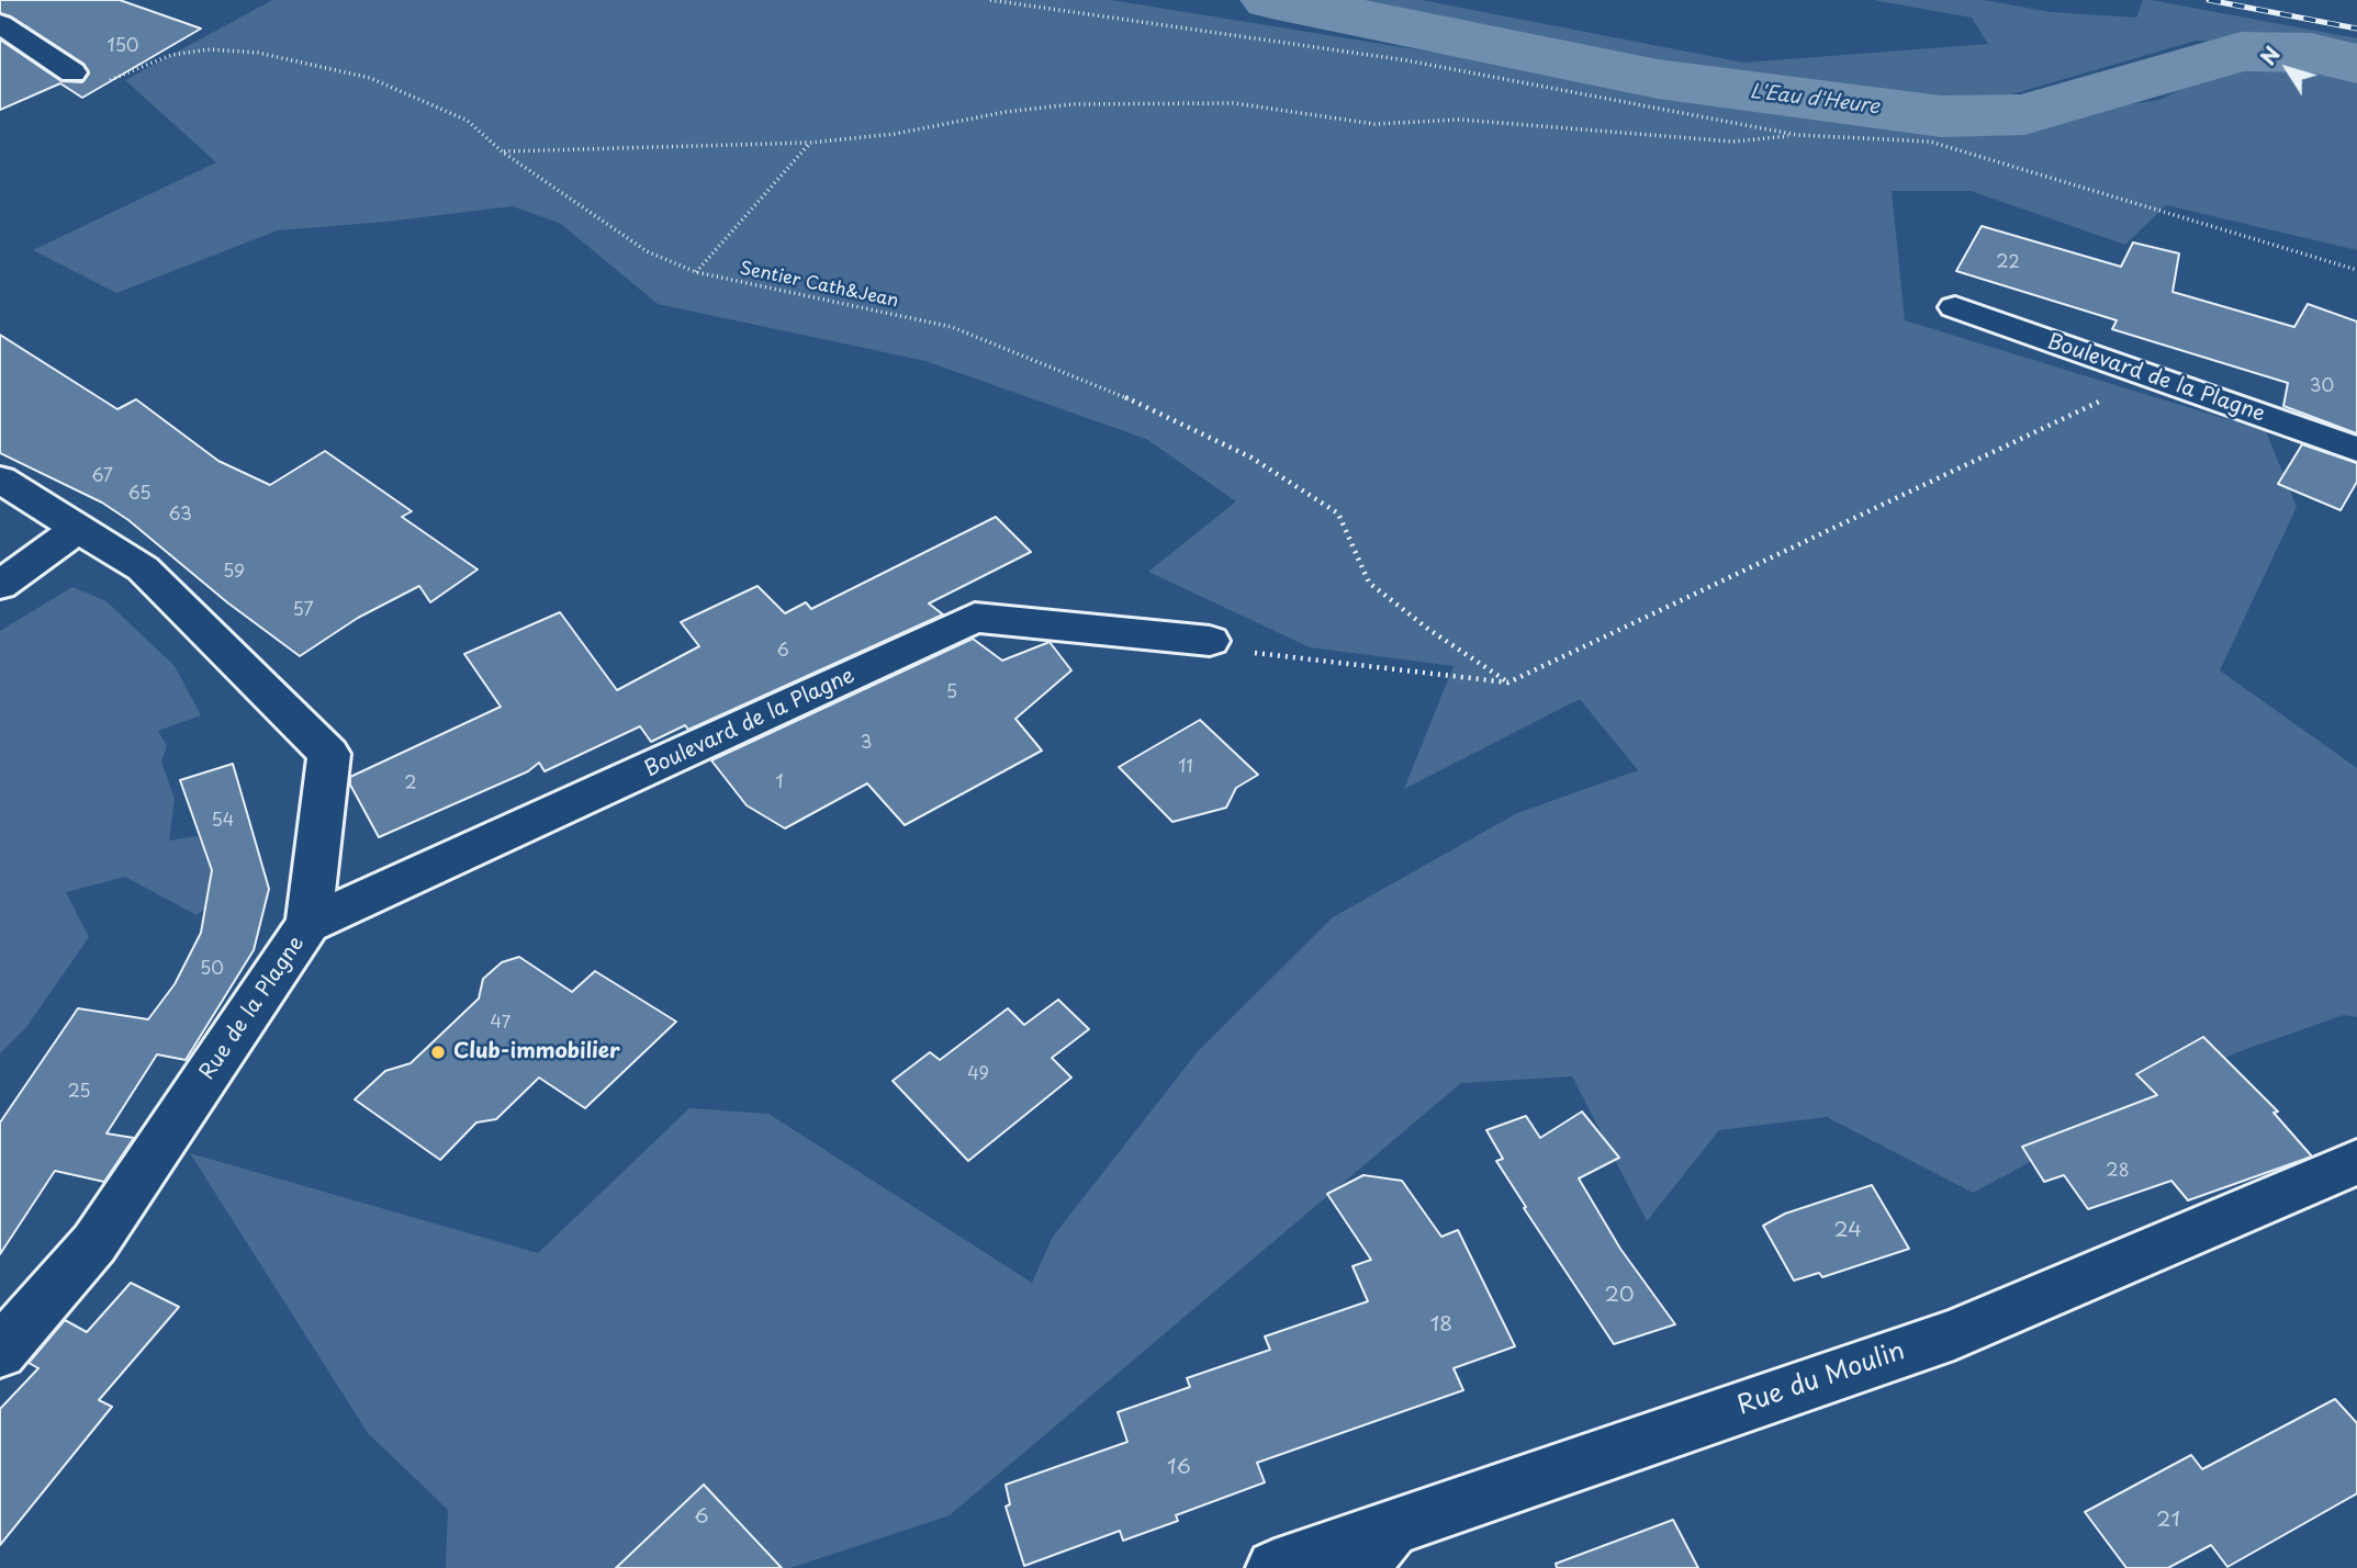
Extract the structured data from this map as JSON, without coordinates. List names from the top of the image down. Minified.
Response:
{"streets":{"street":["Boulevard de la Plagne","Rue de la Plagne","Rue du Moulin"],"path":["Sentier Cath&Jean"]},"crossings":[["Boulevard de la Plagne","Rue de la Plagne"]],"water":["L'Eau d'Heure"],"places":["Club-immobilier"],"house_numbers":["150","22","30","67","65","63","59","57","6","5","3","11","1","2","54","50","47","49","25","28","24","20","18","16","6","21"],"north":"top left"}
